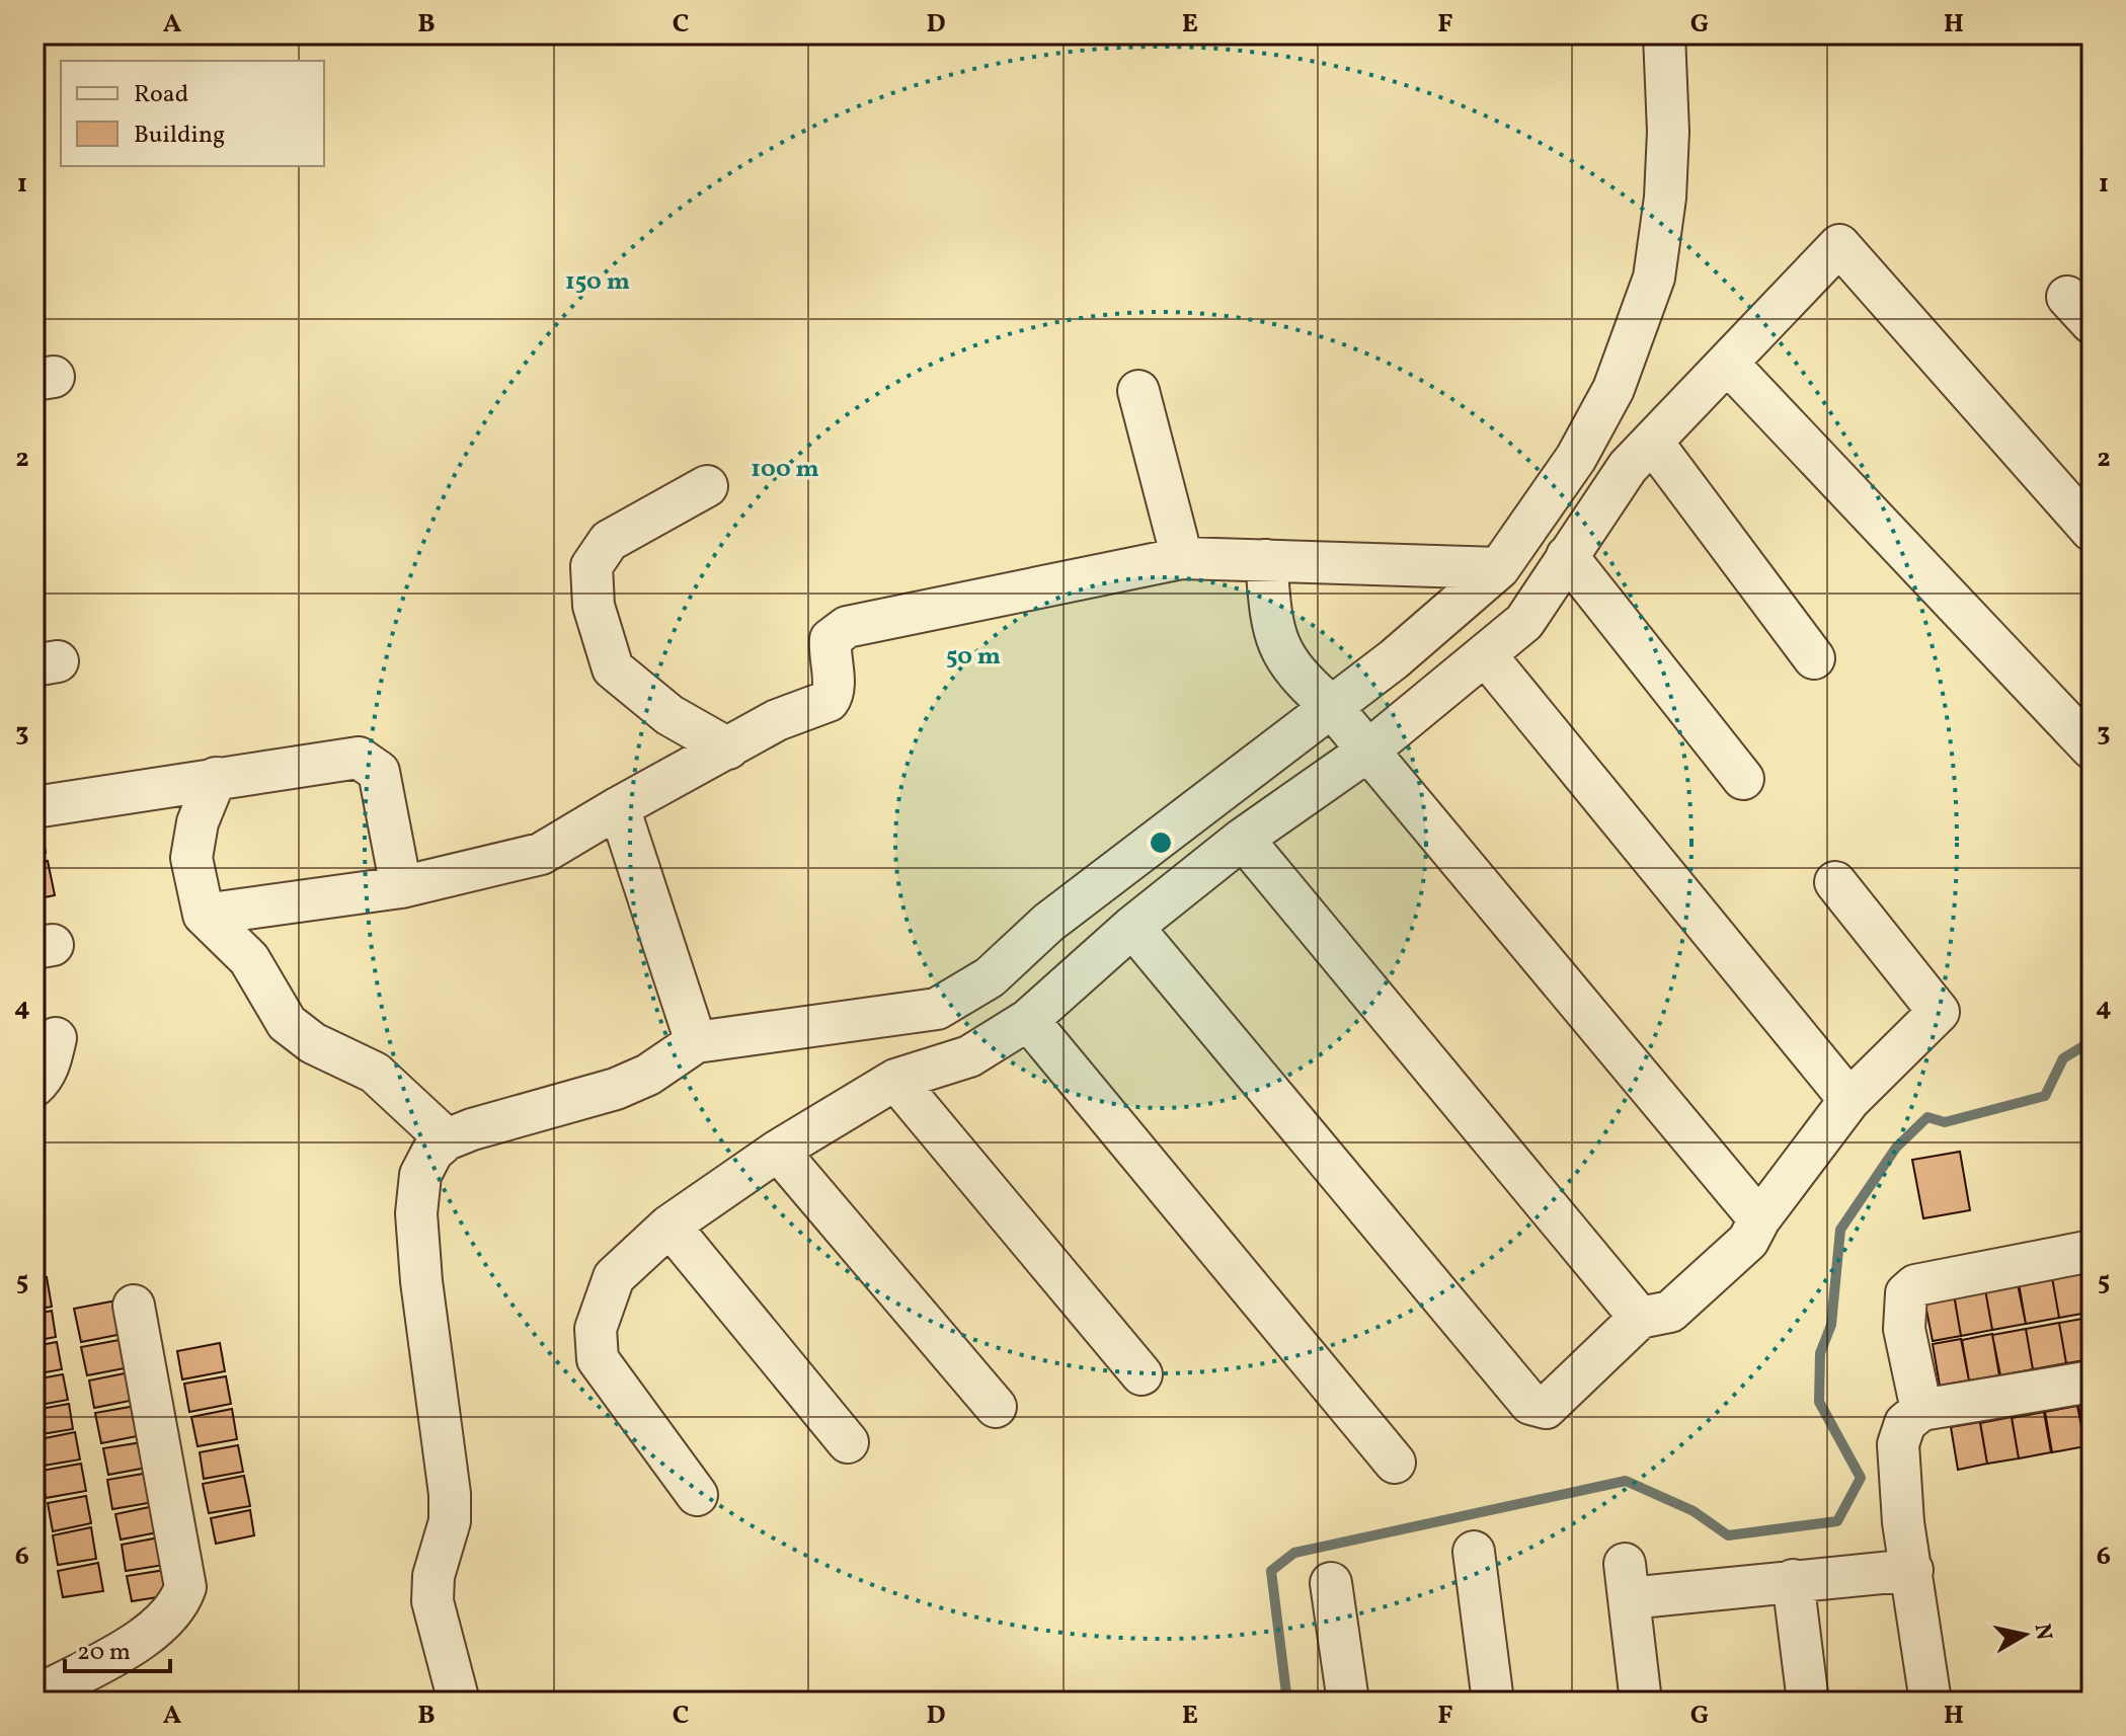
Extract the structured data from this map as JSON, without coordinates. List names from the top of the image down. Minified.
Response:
{"legend":["Road","Building"],"scale_bar":"20 m","north":"right","grid":{"columns":["A","B","C","D","E","F","G","H"],"rows":["1","2","3","4","5","6"]},"rings":["150 m","100 m","50 m"]}
